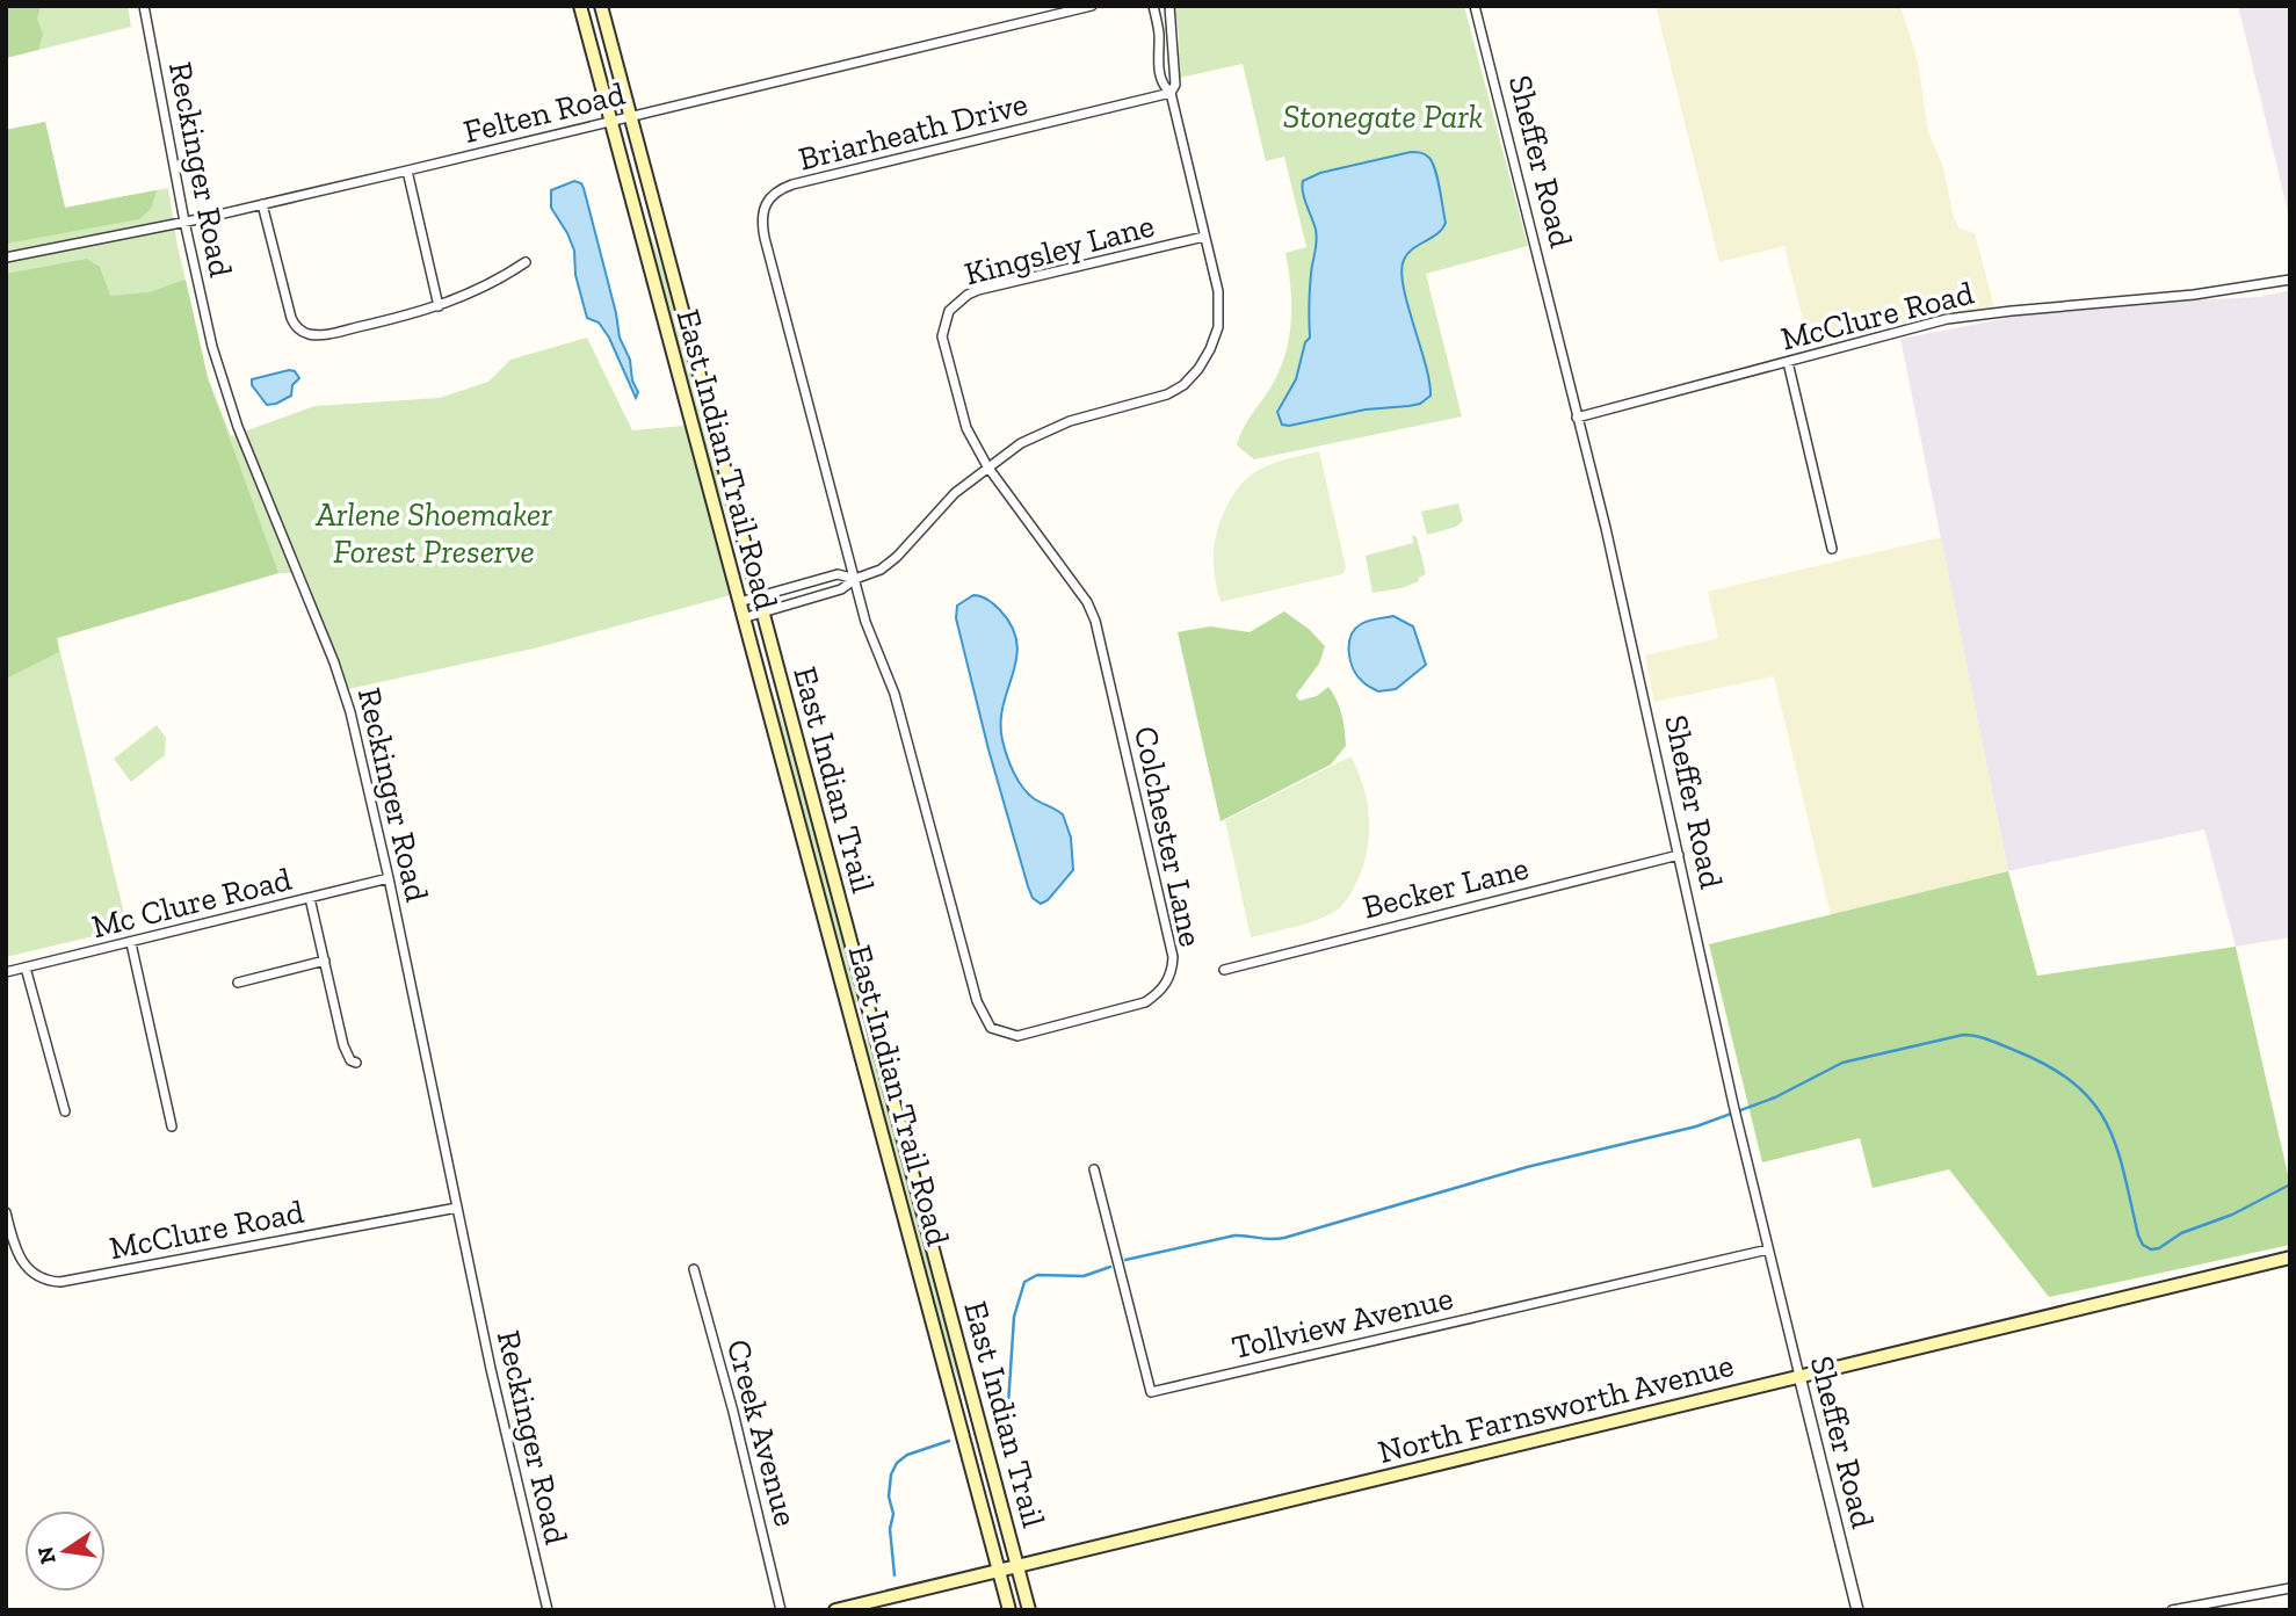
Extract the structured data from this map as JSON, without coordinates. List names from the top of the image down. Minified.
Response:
{"streets":{"main road":["East Indian Trail Road","East Indian Trail","North Farnsworth Avenue"],"street":["Felten Road","Briarheath Drive","Sheffer Road","Reckinger Road","Kingsley Lane","McClure Road","Colchester Lane","Becker Lane","Mc Clure Road","Tollview Avenue","Creek Avenue"]},"crossings":[["Felten Road","Reckinger Road"],["Felten Road","East Indian Trail Road"],["Felten Road","East Indian Trail"],["Briarheath Drive","Colchester Lane"],["Sheffer Road","McClure Road"],["Sheffer Road","Becker Lane"],["Sheffer Road","Tollview Avenue"],["Sheffer Road","North Farnsworth Avenue"],["Reckinger Road","McClure Road"],["Reckinger Road","Mc Clure Road"],["Kingsley Lane","Colchester Lane"],["East Indian Trail Road","North Farnsworth Avenue"],["East Indian Trail","North Farnsworth Avenue"]],"parks":["Stonegate Park","Arlene Shoemaker Forest Preserve"],"north":"left"}
